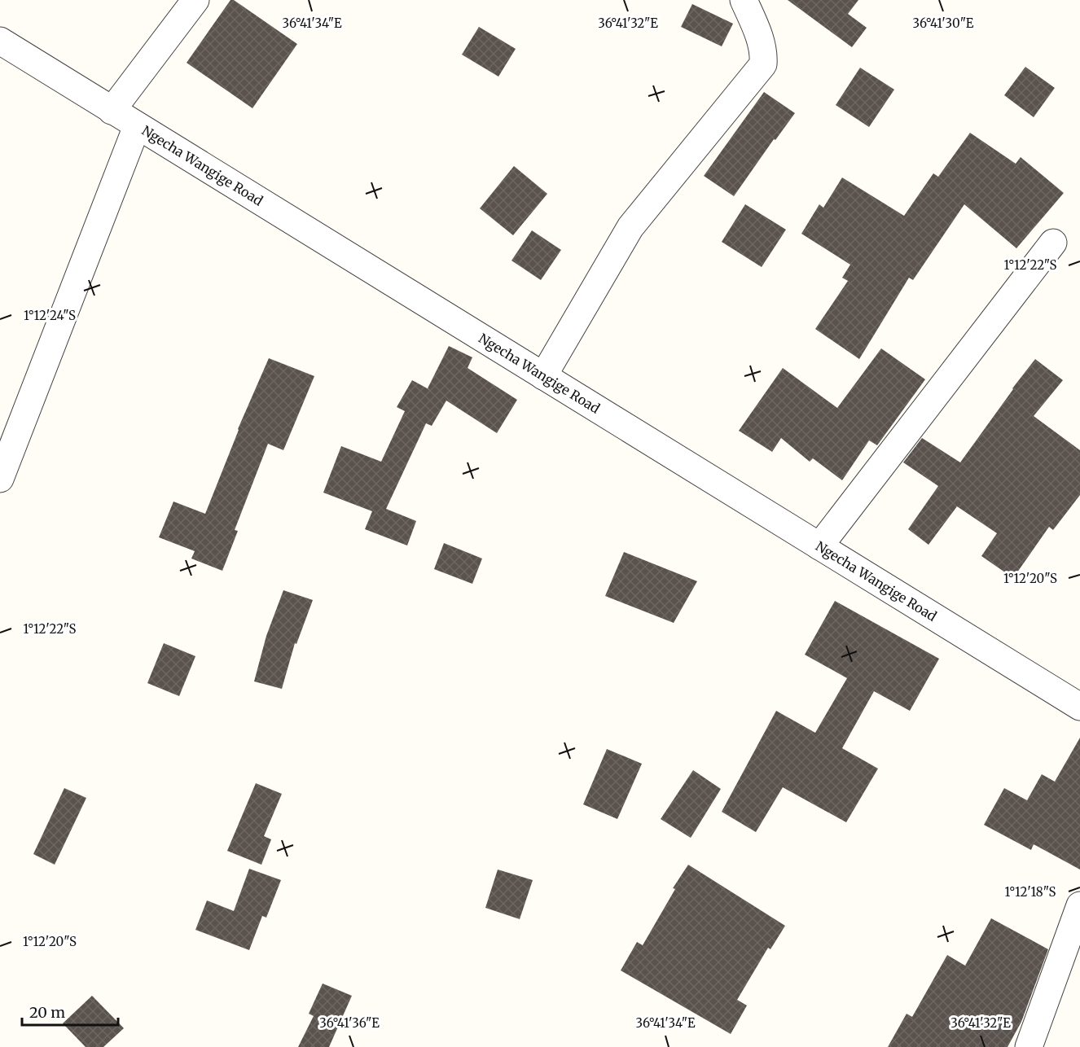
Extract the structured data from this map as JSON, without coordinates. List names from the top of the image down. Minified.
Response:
{"streets":{"street":["Ngecha Wangige Road"]},"scale_bar":"20 m","coordinates":["36°41'34\"E","36°41'32\"E","36°41'30\"E","1°12'22\"S","1°12'24\"S","1°12'20\"S","1°12'18\"S","36°41'36\"E"]}
